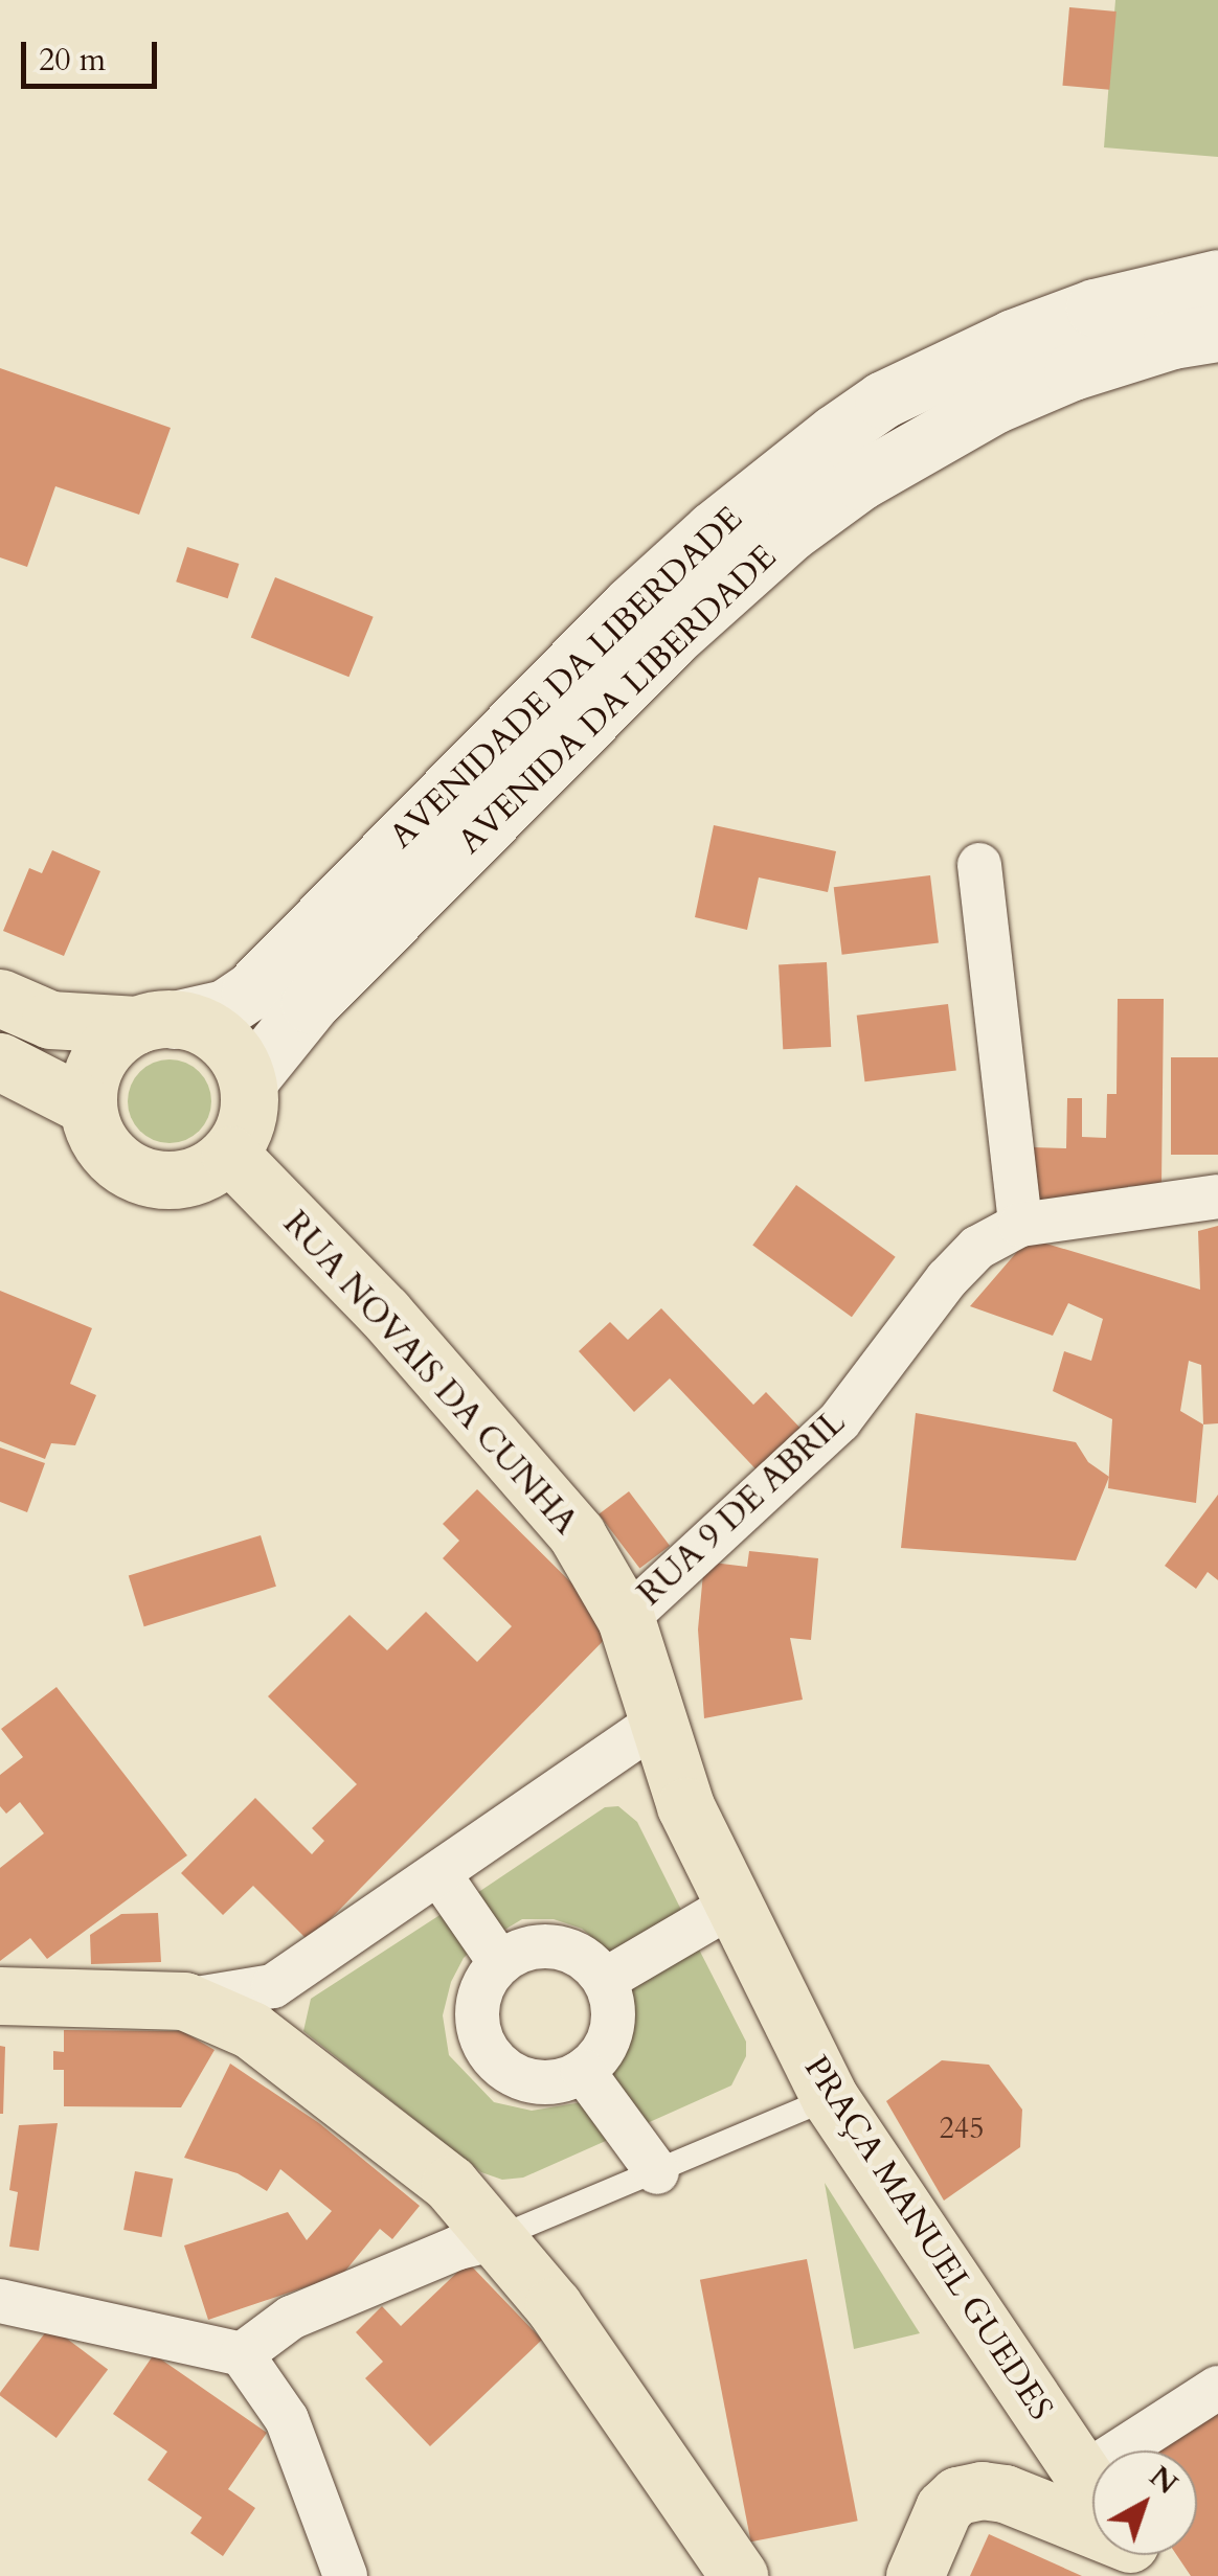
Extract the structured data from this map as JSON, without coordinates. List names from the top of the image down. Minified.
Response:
{"streets":{"main road":["AVENIDADE DA LIBERDADE","AVENIDA DA LIBERDADE","RUA NOVAIS DA CUNHA","PRAÇA MANUEL GUEDES"],"street":["RUA 9 DE ABRIL"]},"crossings":[["AVENIDADE DA LIBERDADE","AVENIDA DA LIBERDADE"],["AVENIDADE DA LIBERDADE","RUA NOVAIS DA CUNHA"],["AVENIDA DA LIBERDADE","RUA NOVAIS DA CUNHA"],["RUA NOVAIS DA CUNHA","RUA 9 DE ABRIL"],["RUA NOVAIS DA CUNHA","PRAÇA MANUEL GUEDES"]],"house_numbers":["245"],"scale_bar":"20 m","north":"top right"}
